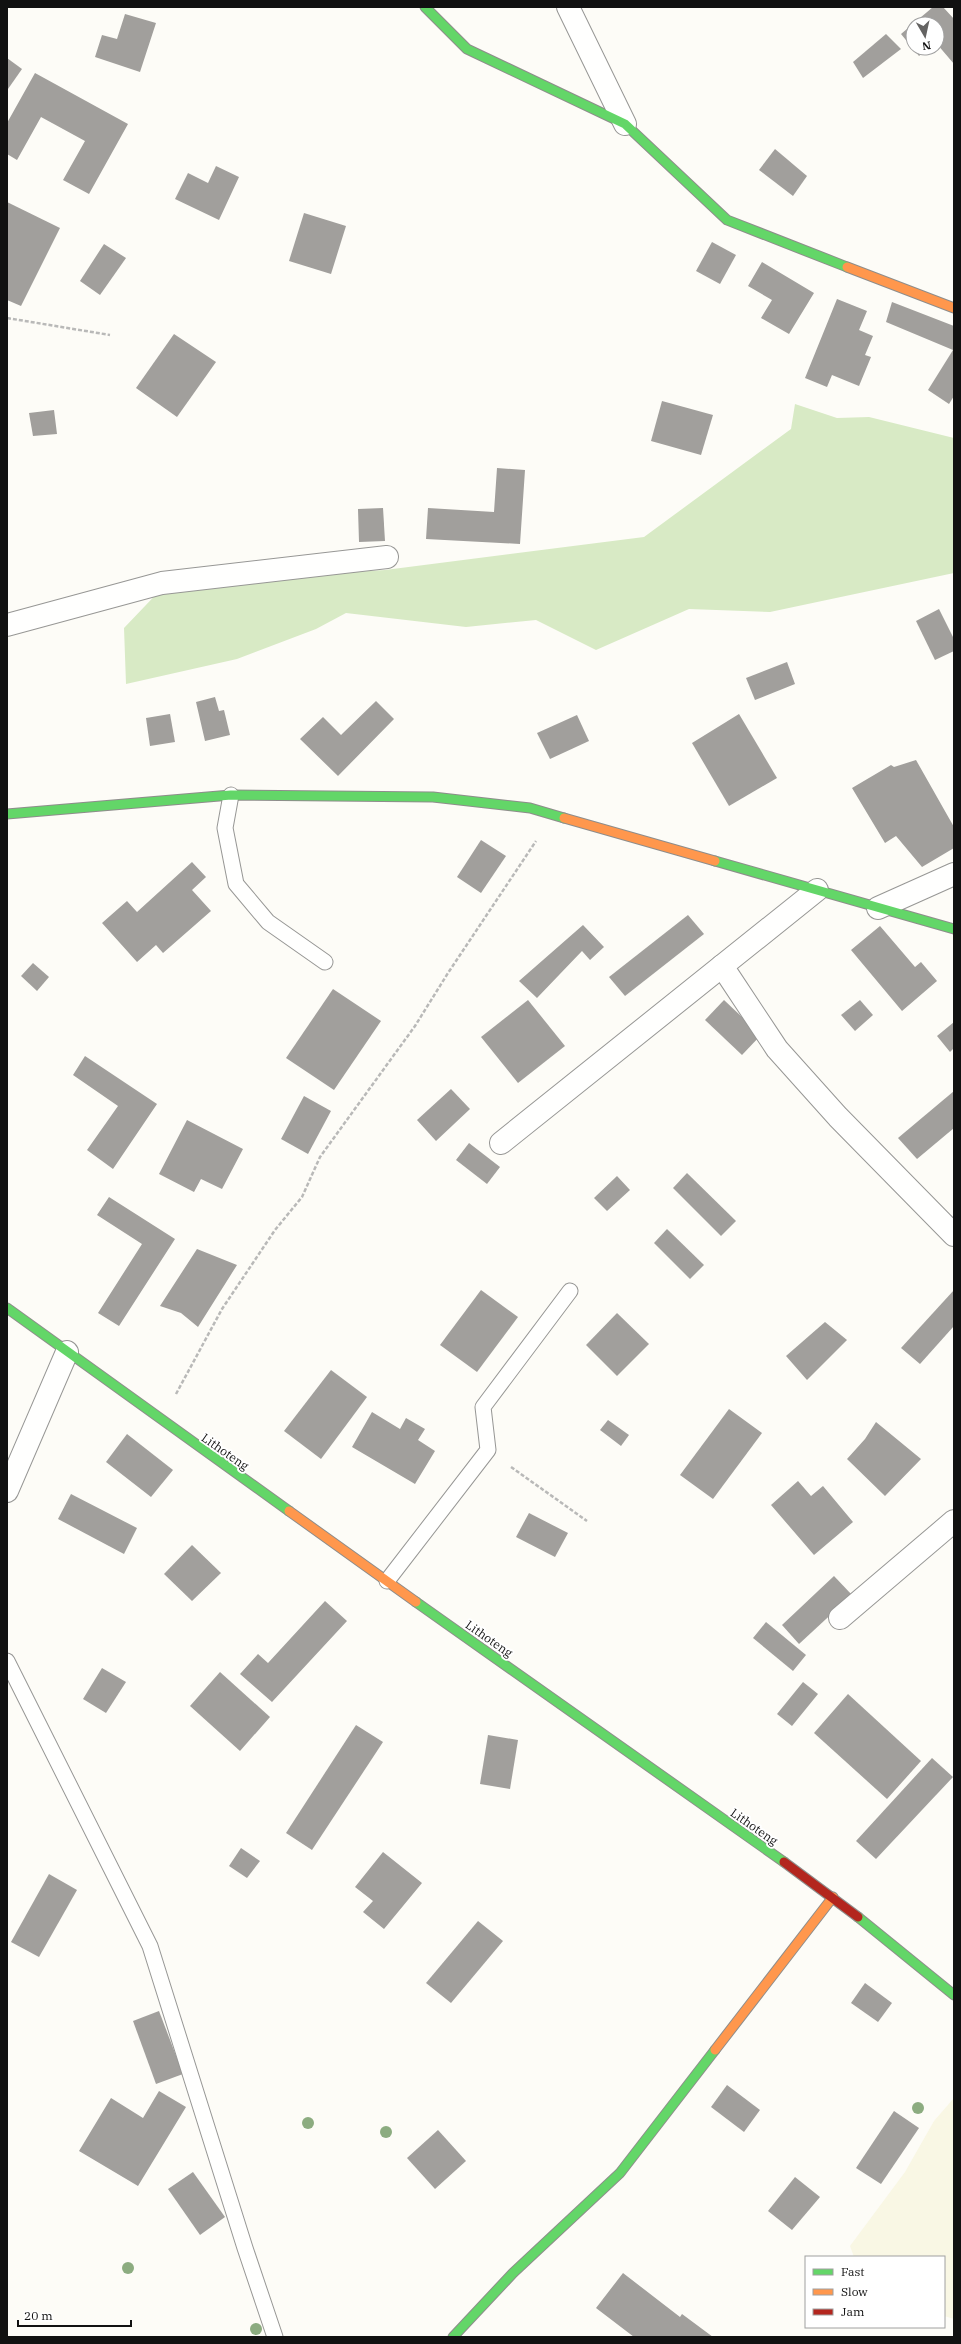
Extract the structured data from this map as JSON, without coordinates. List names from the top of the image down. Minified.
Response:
{"streets":{"street":["Lithoteng"]},"legend":["Fast","Slow","Jam"],"scale_bar":"20 m","north":"bottom"}
